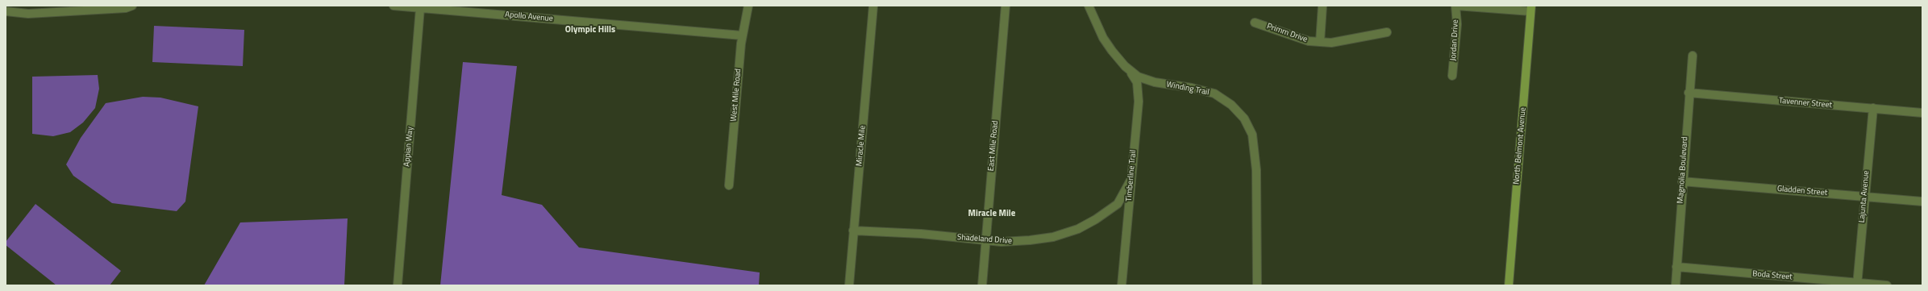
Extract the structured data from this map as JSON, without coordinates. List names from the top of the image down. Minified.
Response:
{"streets":{"street":["Apollo Avenue","Primm Drive","Jordan Drive","Winding Trail","West Mile Road","Tavenner Street","Miracle Mile","East Mile Road","North Belmont Avenue","Appian Way","Magnolia Boulevard","Timberline Trail","Gladden Street","Lajunta Avenue","Shadeland Drive","Boda Street"]},"crossings":[["Apollo Avenue","West Mile Road"],["Apollo Avenue","Appian Way"],["Winding Trail","Timberline Trail"],["Tavenner Street","Magnolia Boulevard"],["Tavenner Street","Lajunta Avenue"],["Miracle Mile","Shadeland Drive"],["East Mile Road","Shadeland Drive"],["Magnolia Boulevard","Gladden Street"],["Magnolia Boulevard","Boda Street"],["Timberline Trail","Shadeland Drive"],["Gladden Street","Lajunta Avenue"],["Lajunta Avenue","Boda Street"]],"districts":["Olympic Hills","Miracle Mile"]}
